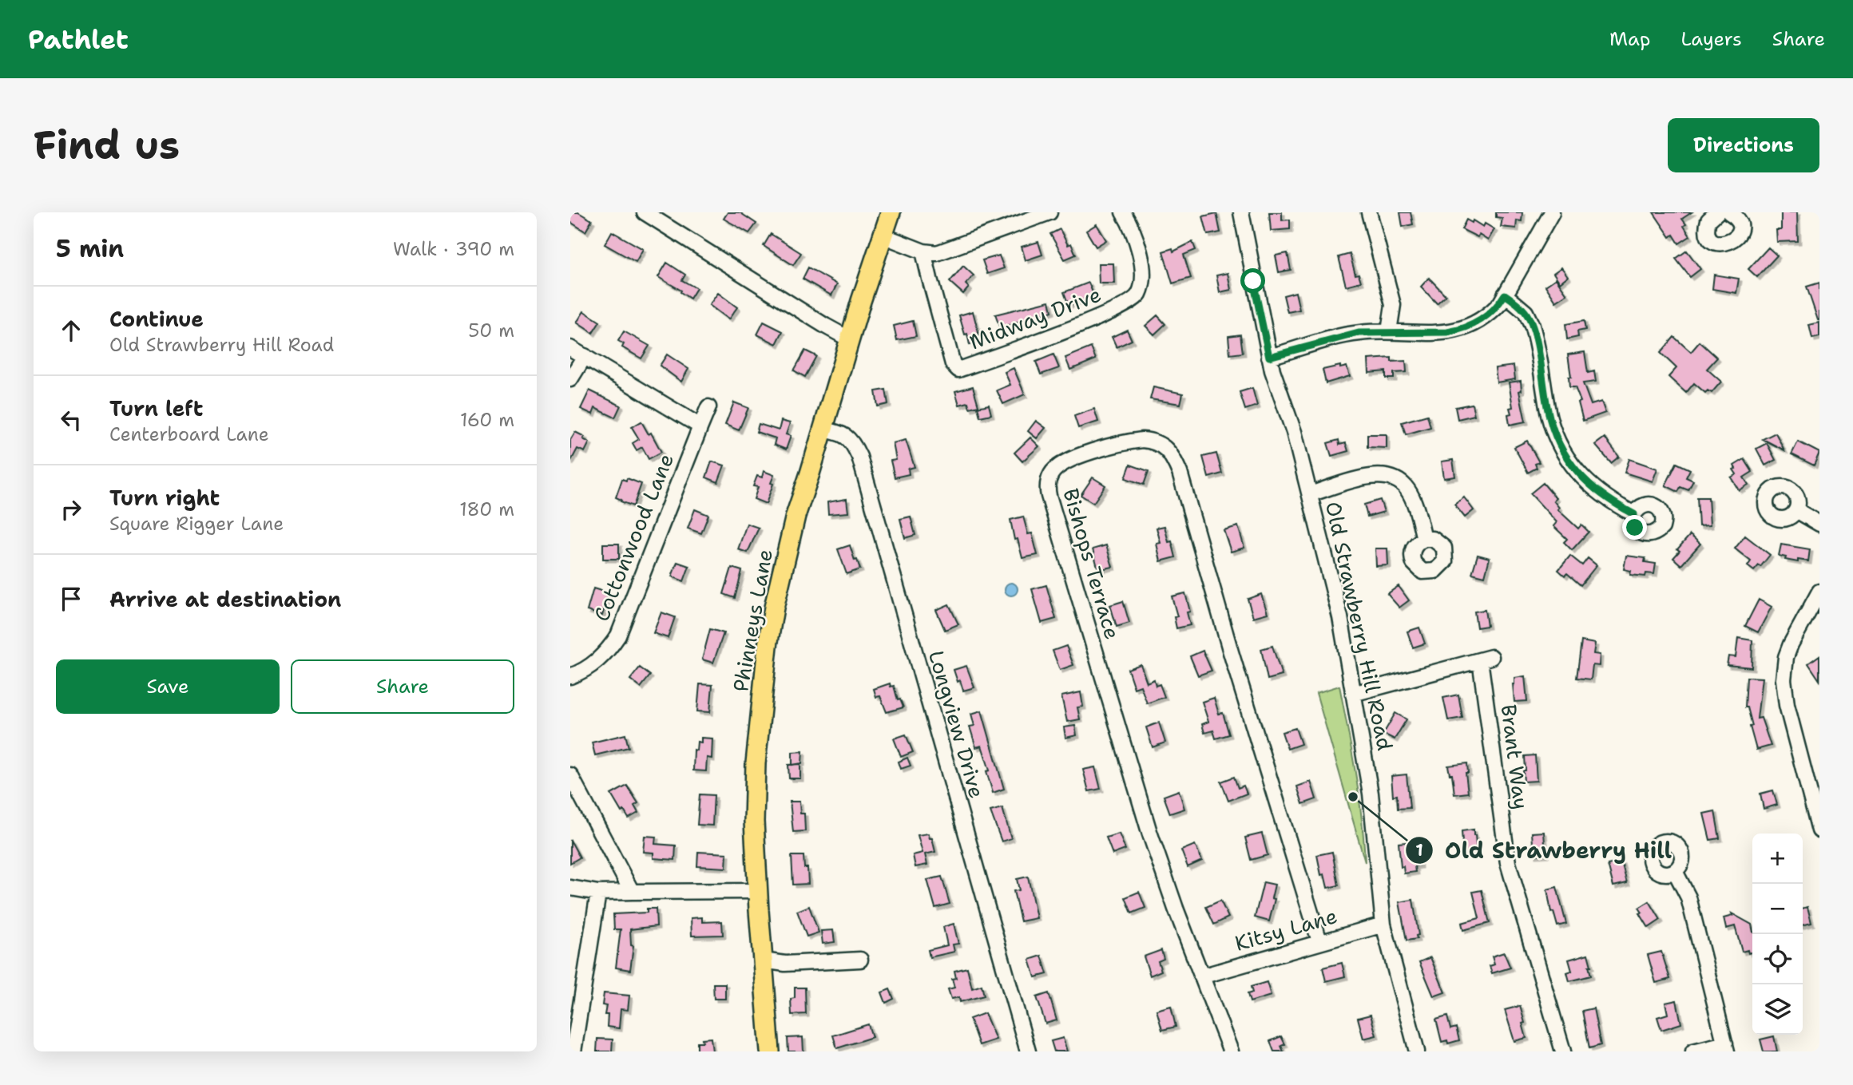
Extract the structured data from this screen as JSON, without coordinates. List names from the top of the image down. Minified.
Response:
{"streets":{"main road":["Phinneys Lane"],"street":["Midway Drive","Cottonwood Lane","Bishops Terrace","Old Strawberry Hill Road","Longview Drive","Brant Way","Kitsy Lane"]},"crossings":[["Bishops Terrace","Kitsy Lane"],["Phinneys Lane","Longview Drive"],["Old Strawberry Hill Road","Brant Way"],["Old Strawberry Hill Road","Kitsy Lane"]],"places":["Old Strawberry Hill"],"page":{"header":"Pathlet","nav":["Map","Layers","Share"],"buttons":["Directions",["Save","Share"]],"title":"Find us","heading":["5 min","Walk · 390 m"],"list":[["Continue","Old Strawberry Hill Road","50 m"],["Turn left","Centerboard Lane","160 m"],["Turn right","Square Rigger Lane","180 m"],"Arrive at destination"],"map_buttons":["+","−"]}}
